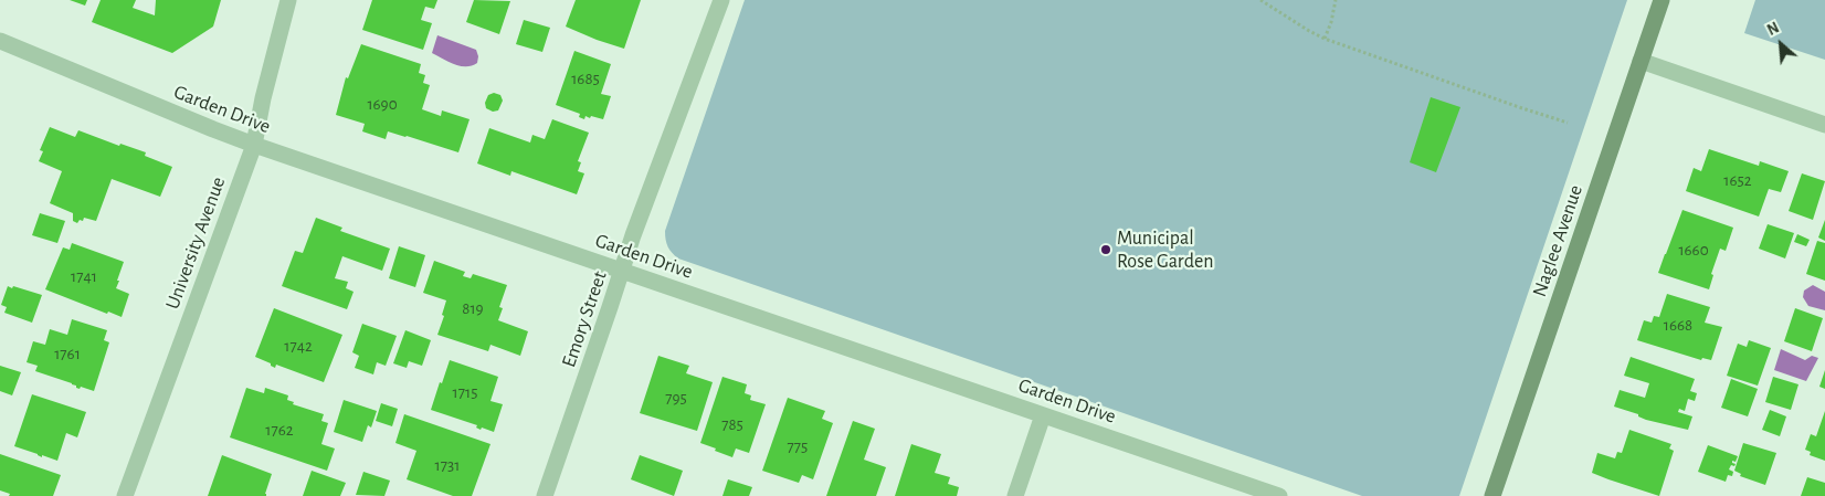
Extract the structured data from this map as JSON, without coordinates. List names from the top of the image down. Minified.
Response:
{"streets":{"main road":["Naglee Avenue"],"street":["Garden Drive","University Avenue","Emory Street"]},"crossings":[["Garden Drive","University Avenue"],["Garden Drive","Emory Street"]],"places":["Municipal Rose Garden"],"house_numbers":["1685","1690","1652","1660","1741","819","1668","1742","1761","1715","795","785","1762","775","1731"],"north":"top left"}
